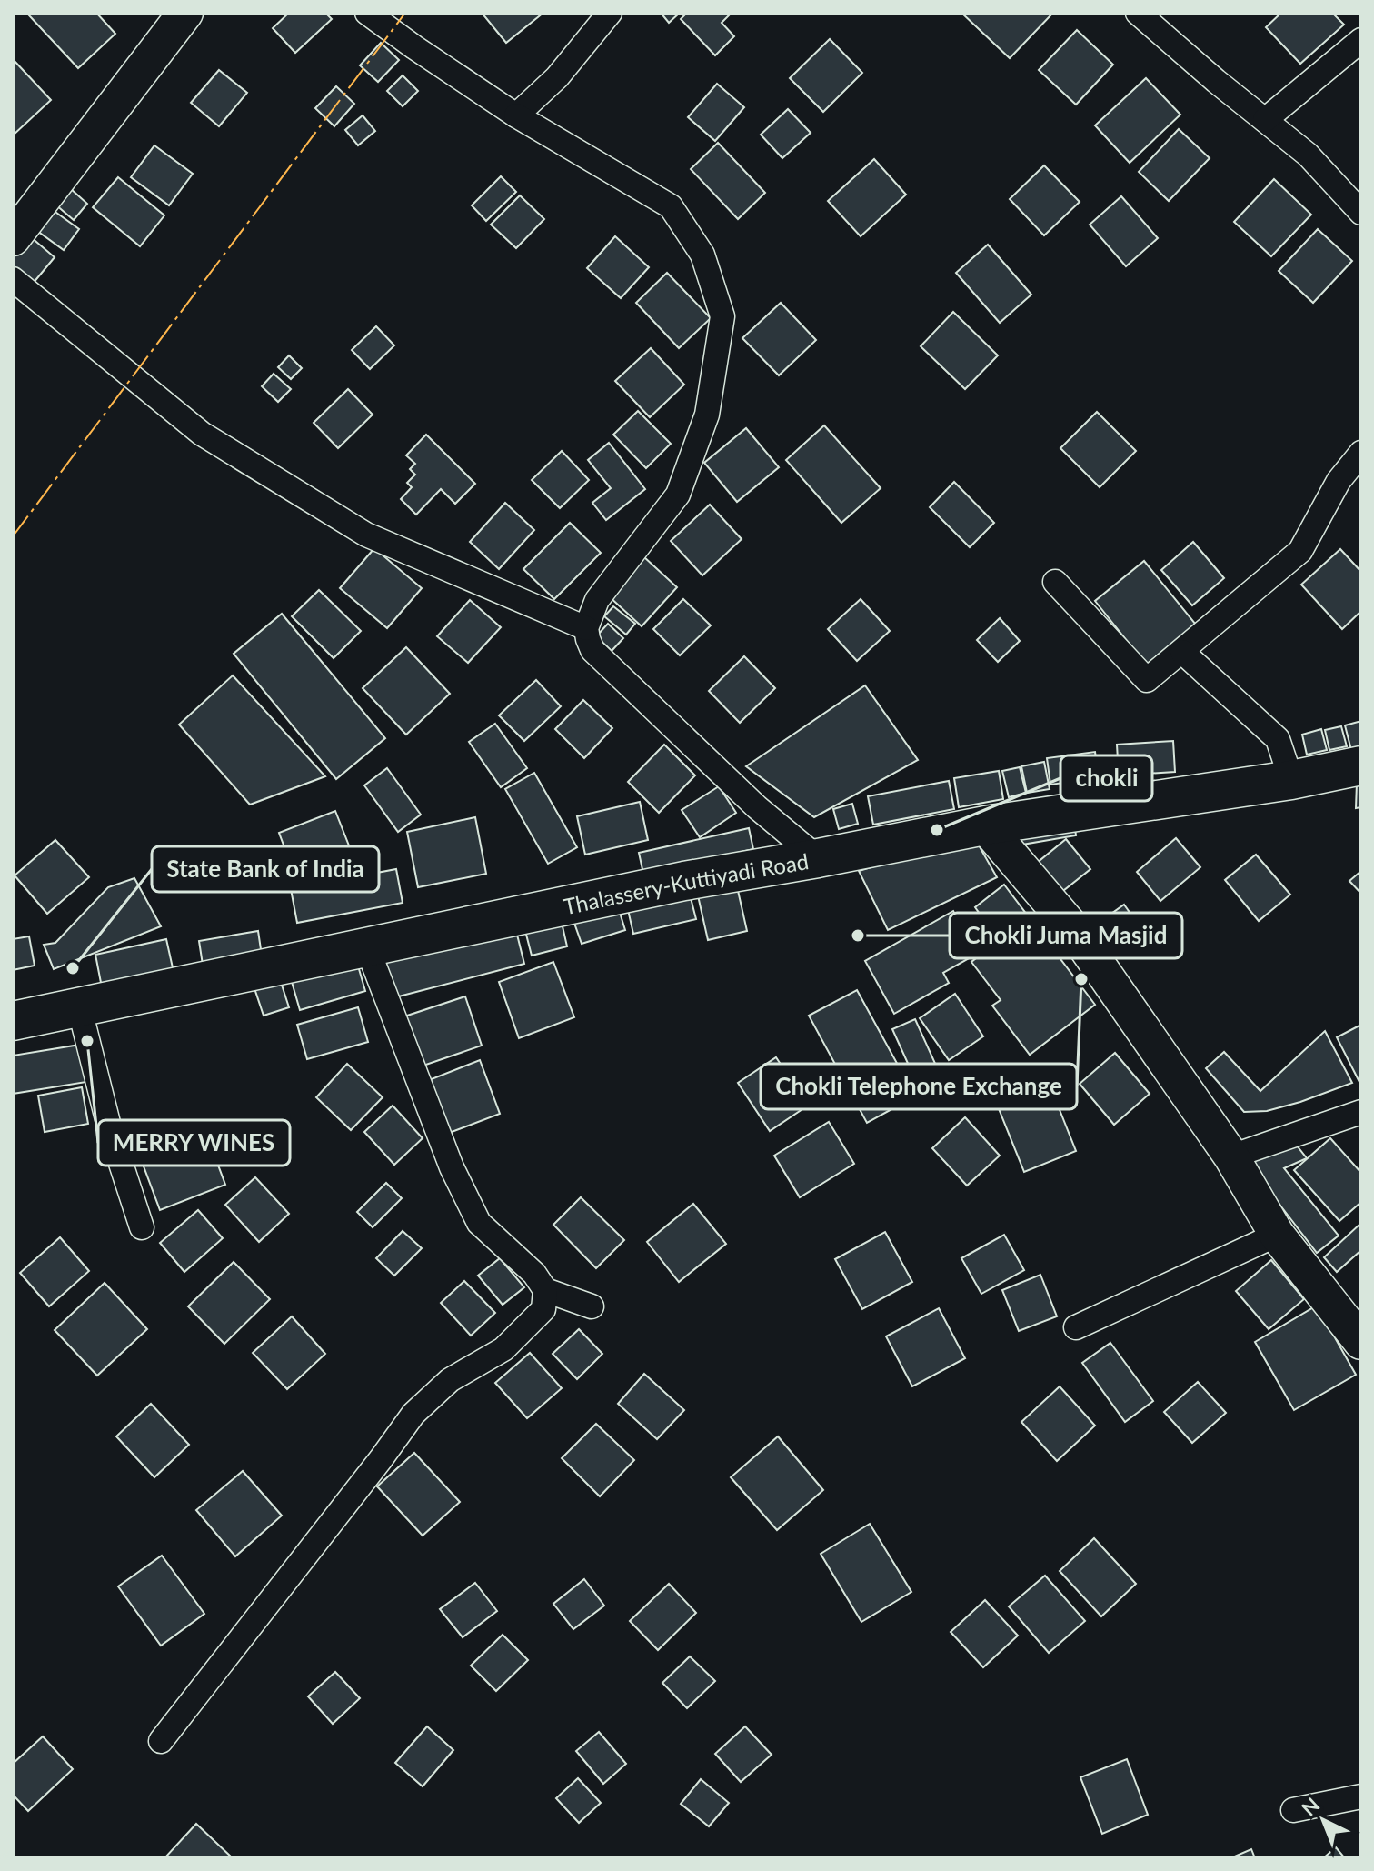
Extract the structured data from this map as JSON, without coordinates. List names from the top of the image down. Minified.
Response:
{"streets":{"main road":["Thalassery-Kuttiyadi Road"]},"places":["chokli","Chokli Juma Masjid","State Bank of India","Chokli Telephone Exchange","MERRY WINES"],"north":"top left"}
